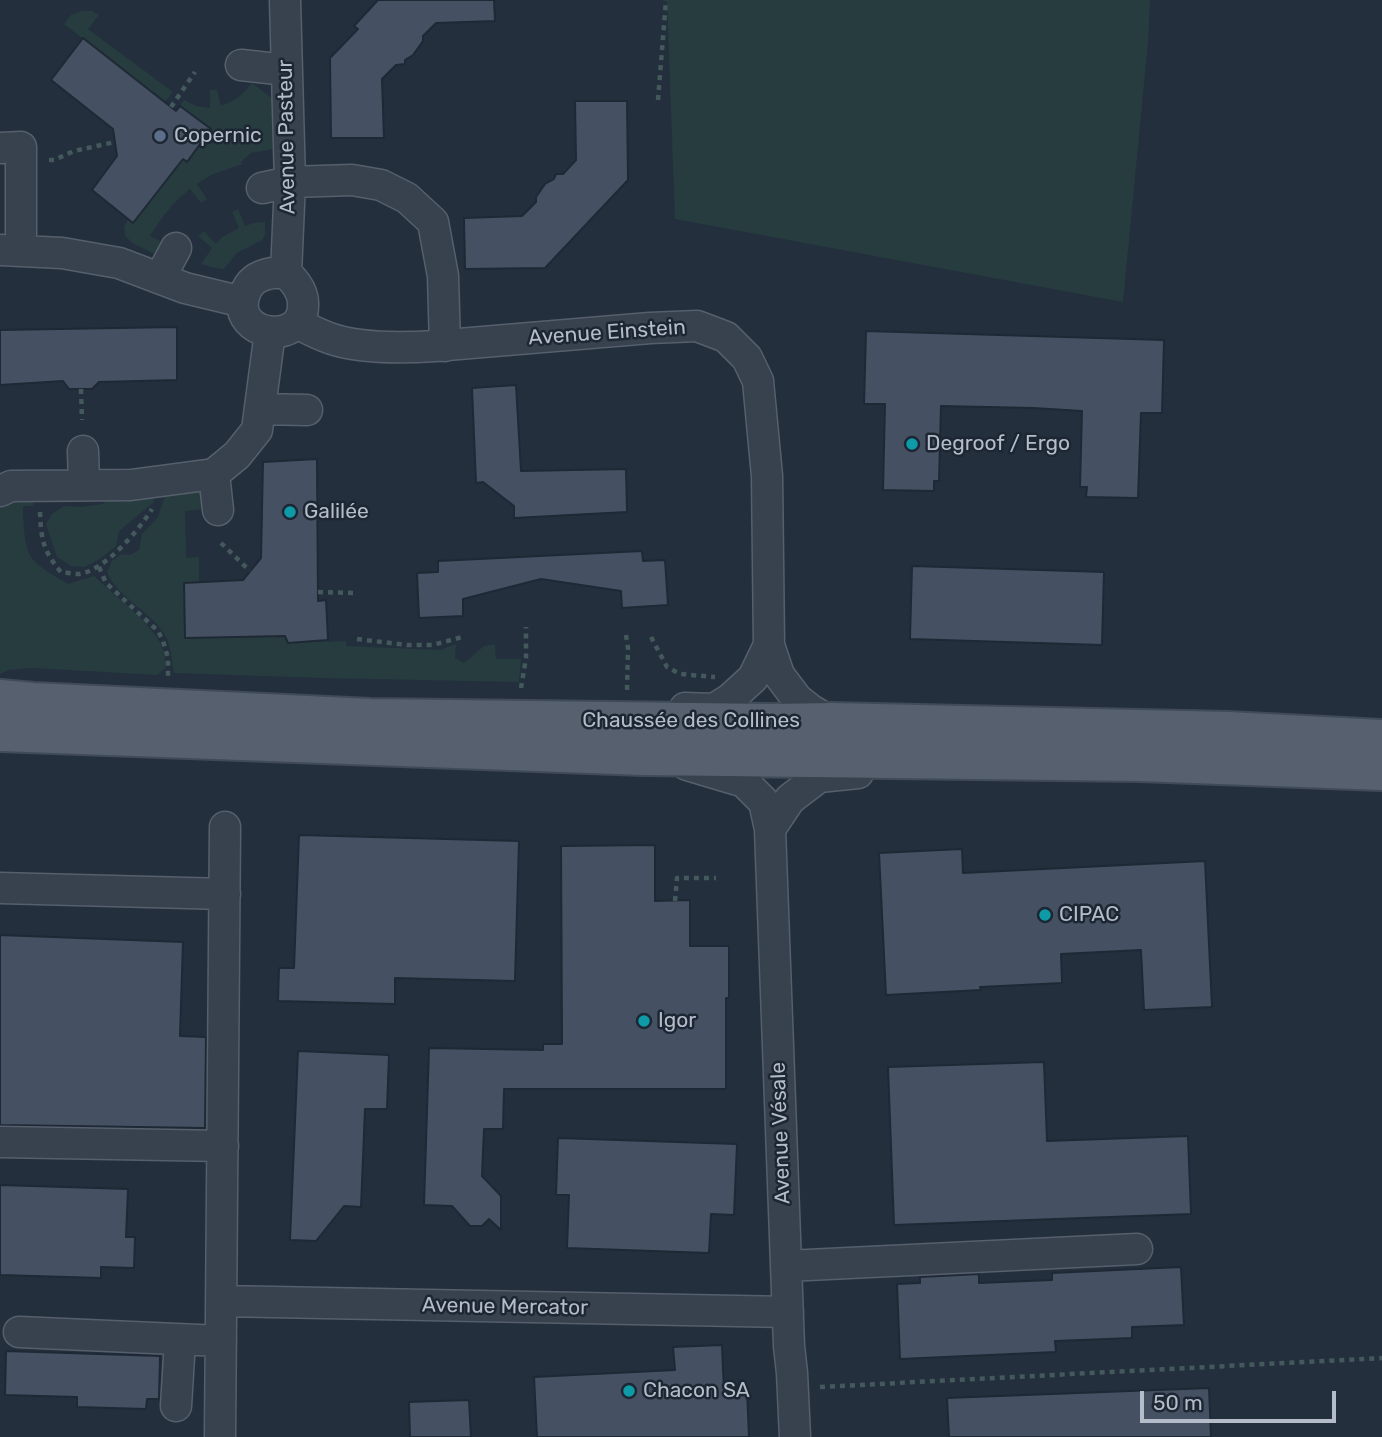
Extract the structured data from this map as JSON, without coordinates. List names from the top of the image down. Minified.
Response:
{"streets":{"main road":["Chaussée des Collines"],"street":["Avenue Pasteur","Avenue Einstein","Avenue Vésale","Avenue Mercator"]},"crossings":[["Avenue Pasteur","Avenue Einstein"],["Avenue Einstein","Chaussée des Collines"],["Chaussée des Collines","Avenue Vésale"],["Avenue Vésale","Avenue Mercator"]],"places":["Copernic","Degroof / Ergo","Galilée","CIPAC","Igor","Chacon SA"],"scale_bar":"50 m"}
